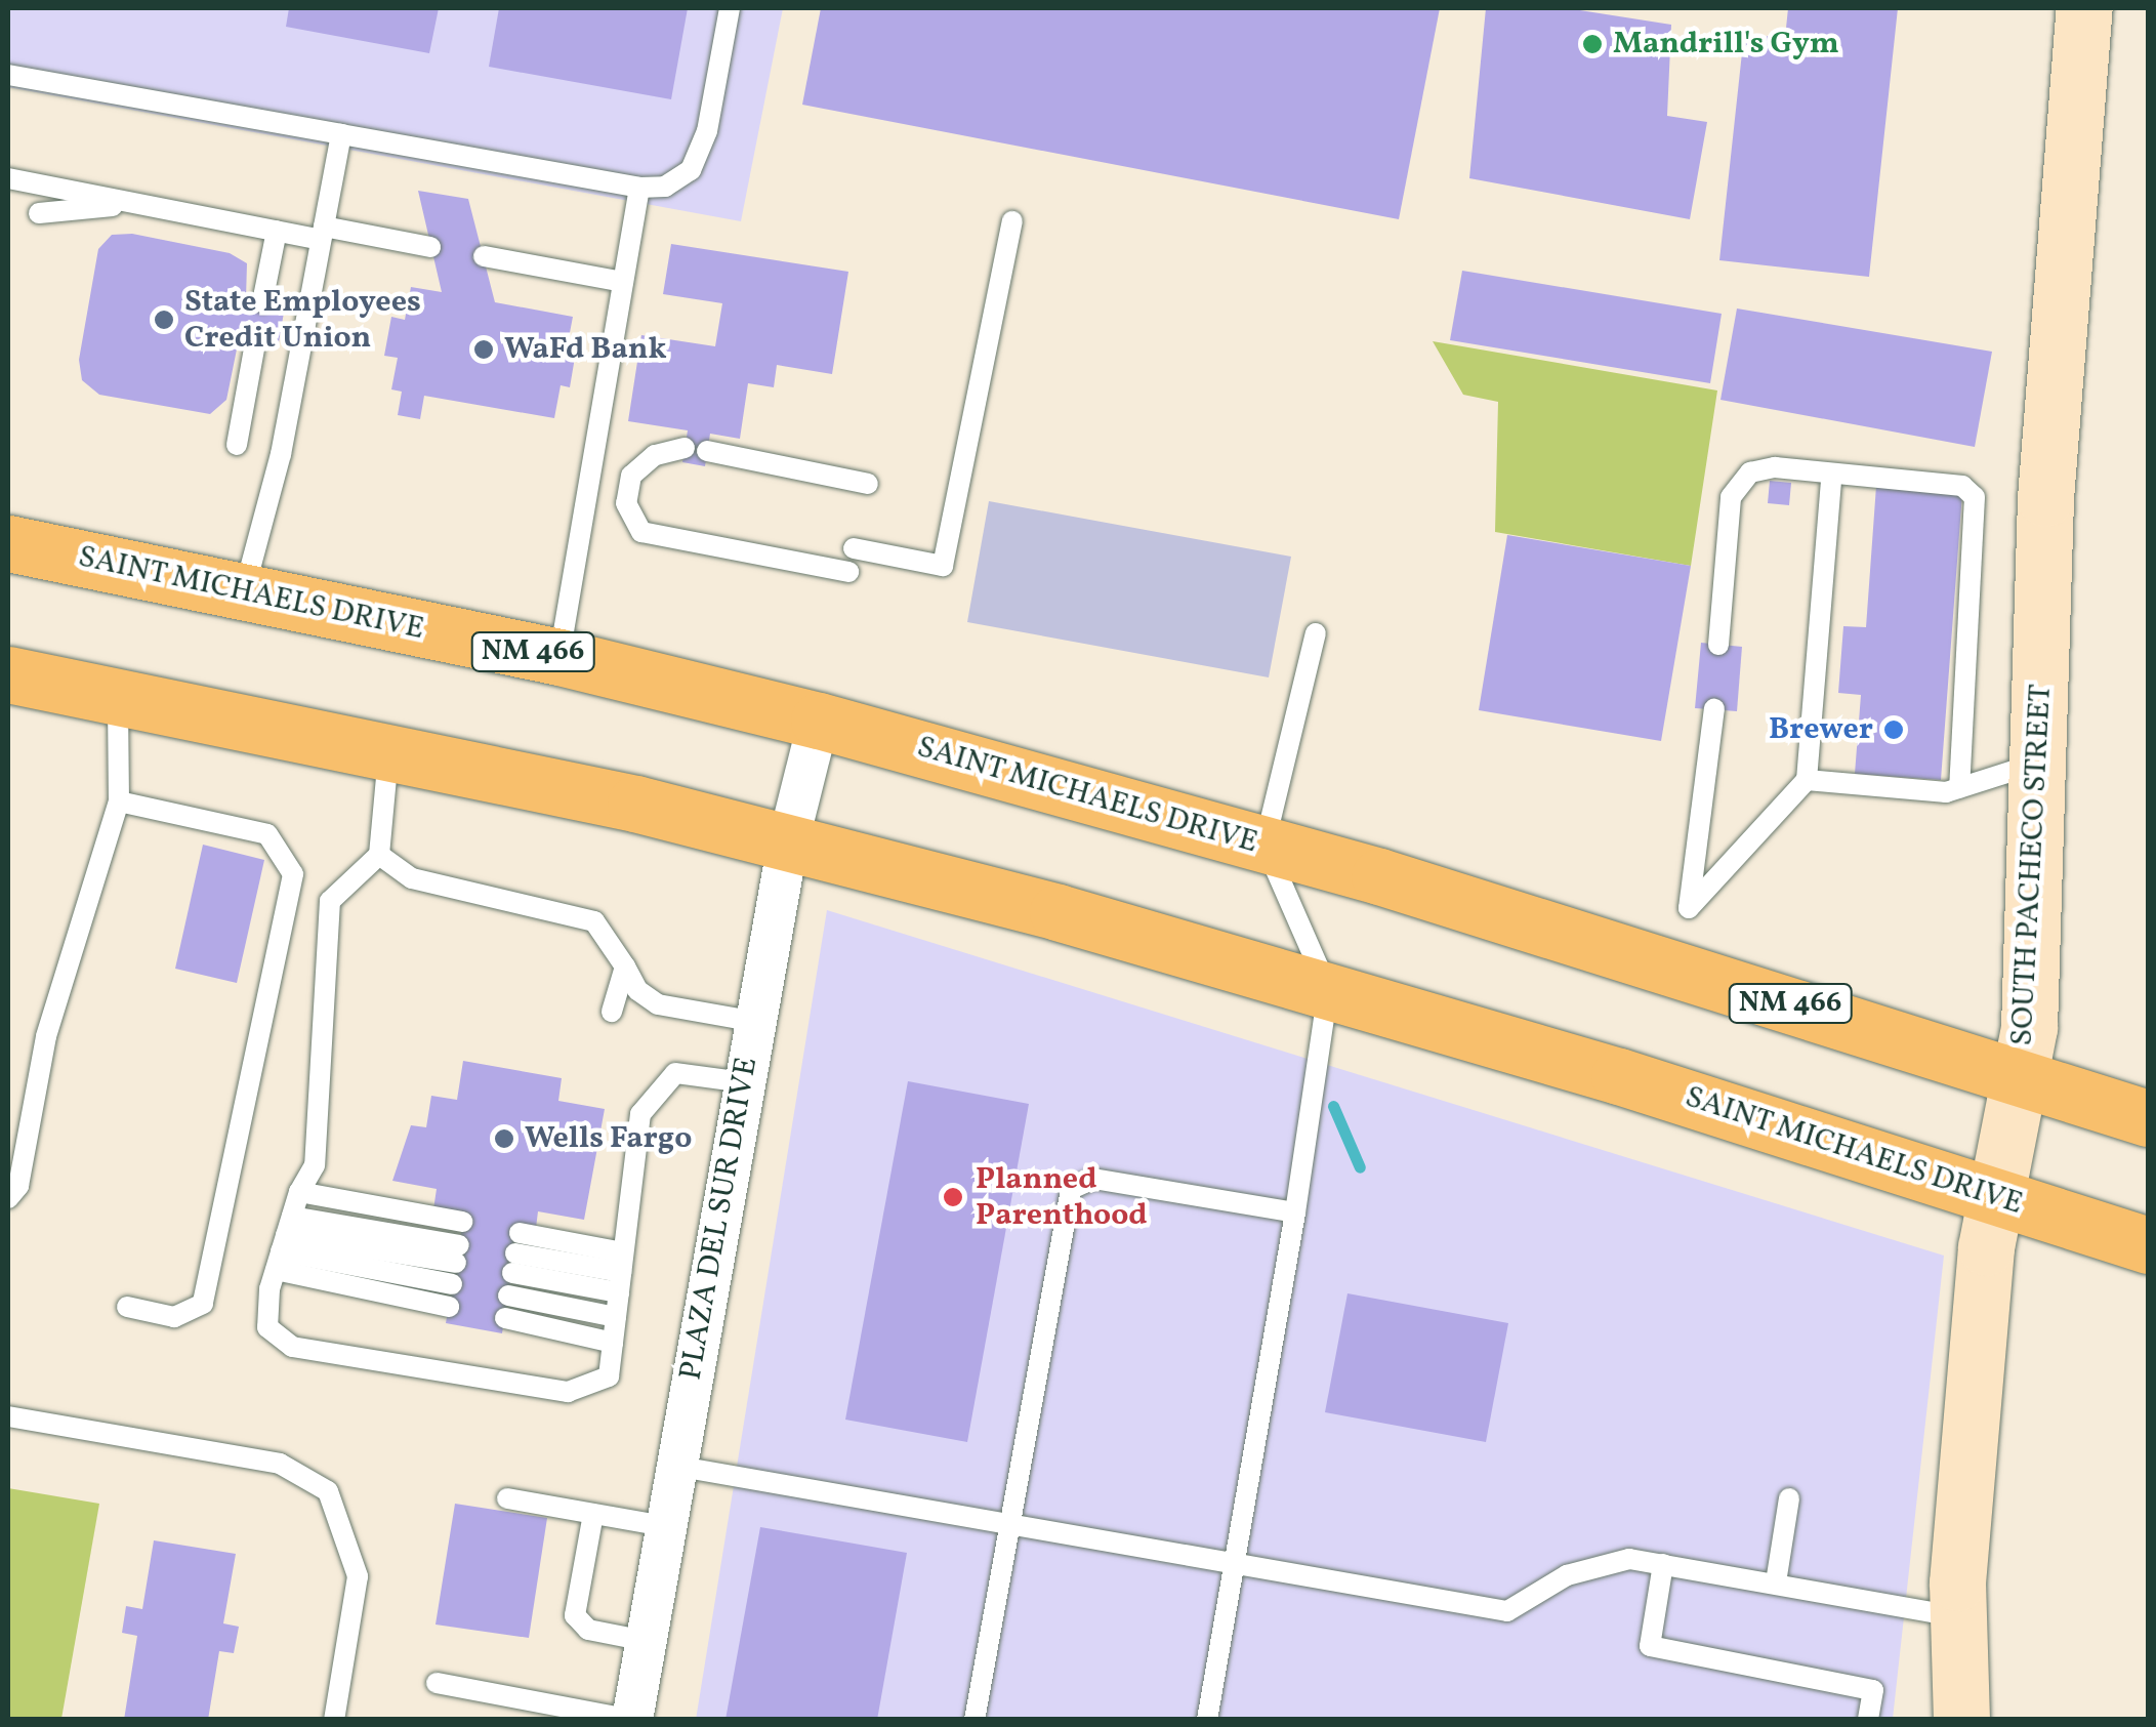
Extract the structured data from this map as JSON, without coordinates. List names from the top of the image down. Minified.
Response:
{"streets":{"main road":["SAINT MICHAELS DRIVE","NM 466"],"street":["SOUTH PACHECO STREET","PLAZA DEL SUR DRIVE"]},"crossings":[["SAINT MICHAELS DRIVE","SOUTH PACHECO STREET"],["SAINT MICHAELS DRIVE","PLAZA DEL SUR DRIVE"]],"places":["Mandrill's Gym","State Employees Credit Union","WaFd Bank","Brewer","Wells Fargo","Planned Parenthood"]}
